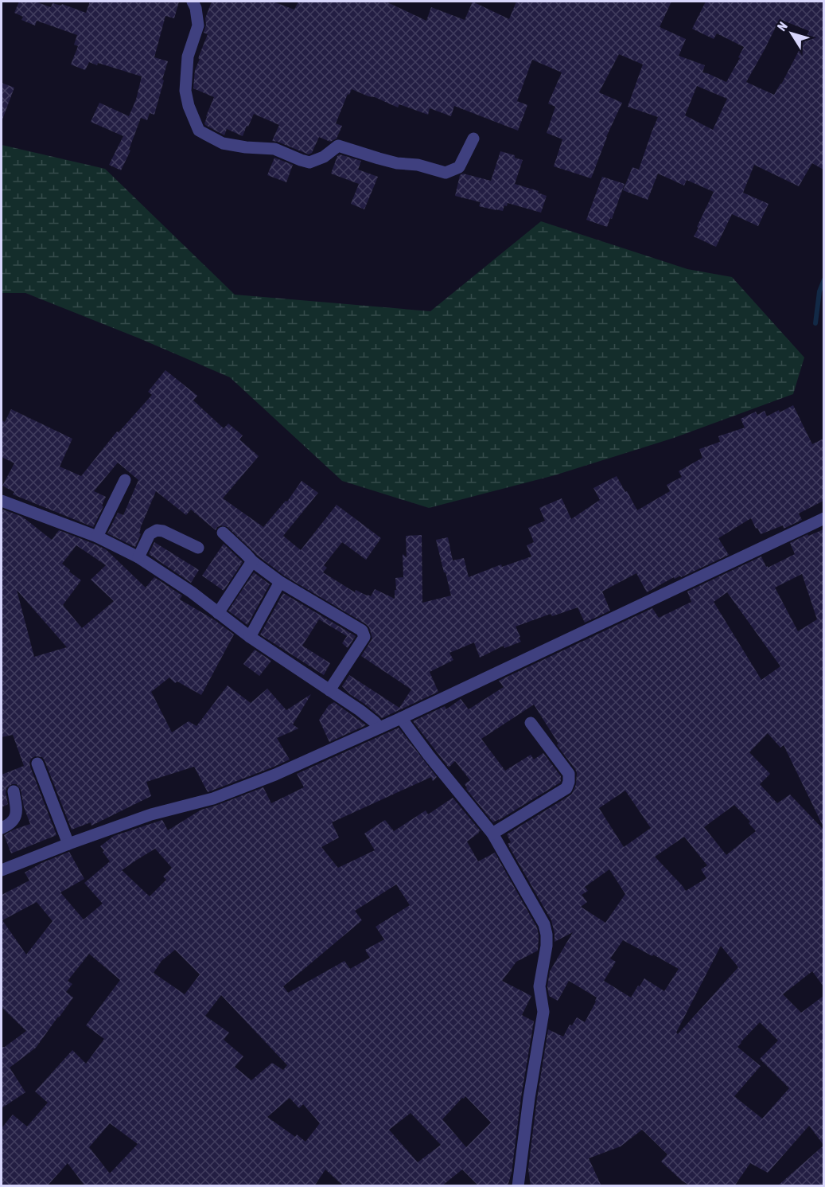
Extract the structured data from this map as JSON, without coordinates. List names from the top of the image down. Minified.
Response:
{"north":"top left"}
